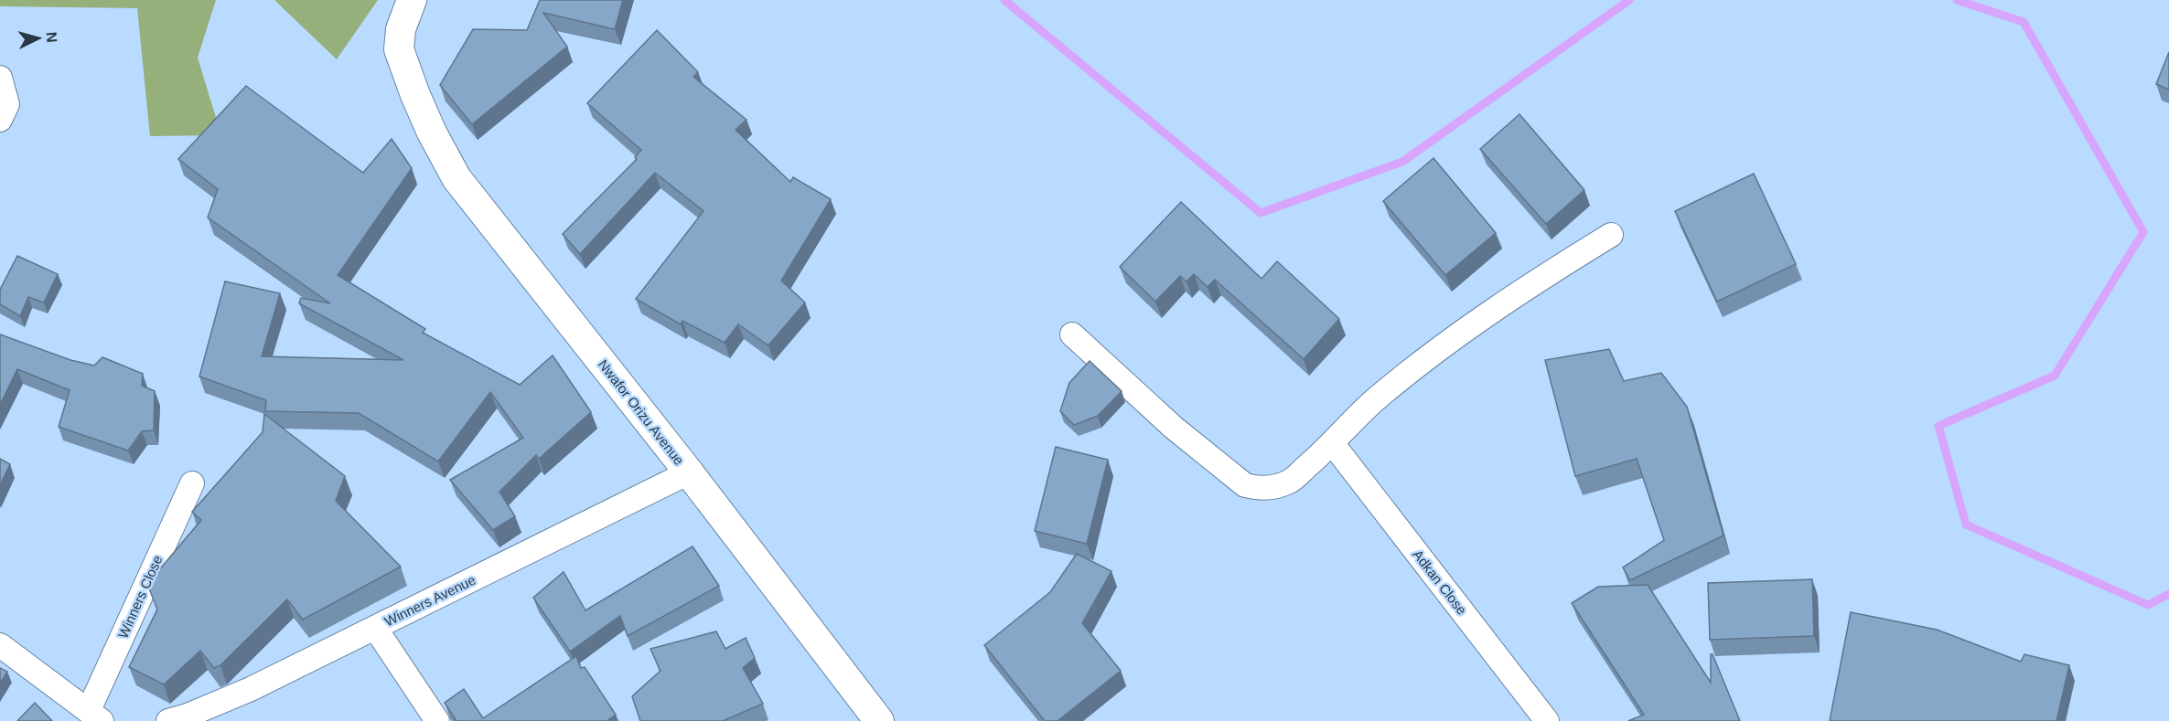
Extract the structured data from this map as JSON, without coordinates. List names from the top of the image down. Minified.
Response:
{"streets":{"street":["Nwafor Orizu Avenue","Adkan Close","Winners Close","Winners Avenue"]},"crossings":[["Nwafor Orizu Avenue","Winners Avenue"]],"north":"right"}
